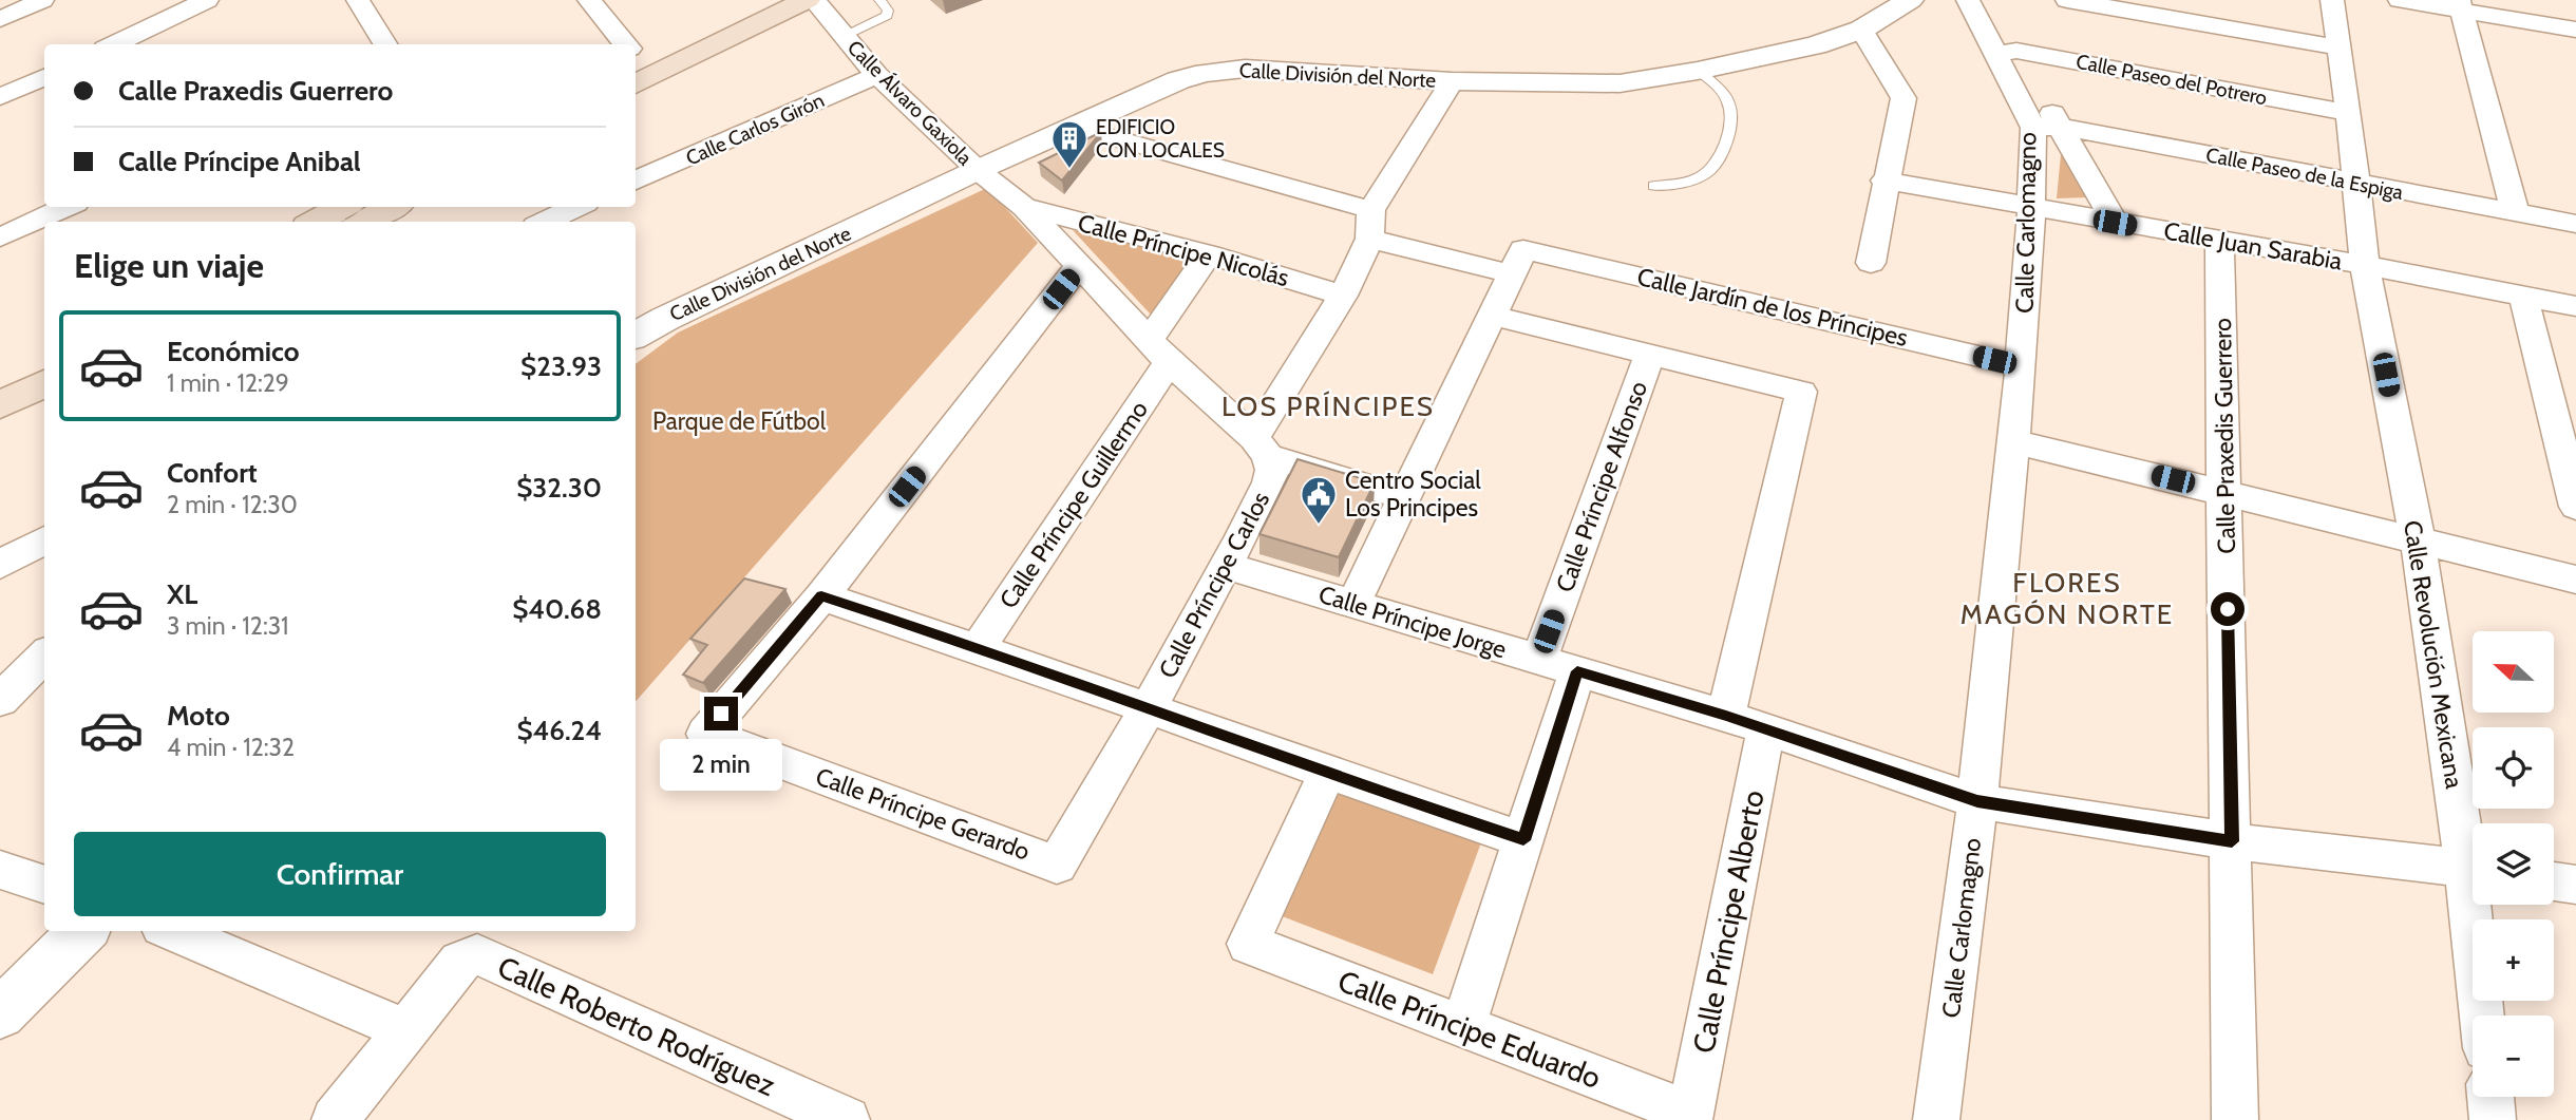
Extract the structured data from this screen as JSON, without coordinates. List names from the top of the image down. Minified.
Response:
{"streets":{"street":["Calle División del Norte","Calle Paseo del Potrero","Calle Álvaro Gaxiola","Calle Carlos Girón","Calle Paseo de la Espiga","Calle Carlomagno","Calle Juan Sarabia","Calle Príncipe Nicolás","Calle Jardín de los Príncipes","Calle Praxedis Guerrero","Calle Príncipe Alfonso","Calle Príncipe Guillermo","Calle Príncipe Carlos","Calle Príncipe Jorge","Calle Revolución Mexicana","Calle Príncipe Gerardo","Calle Príncipe Alberto","Calle Roberto Rodríguez","Calle Príncipe Eduardo"]},"crossings":[["Calle División del Norte","Calle Álvaro Gaxiola"],["Calle División del Norte","Calle Jardín de los Príncipes"],["Calle División del Norte","Calle Príncipe Carlos"],["Calle Paseo del Potrero","Calle Carlomagno"],["Calle Paseo del Potrero","Calle Revolución Mexicana"],["Calle Álvaro Gaxiola","Calle Carlos Girón"],["Calle Paseo de la Espiga","Calle Carlomagno"],["Calle Paseo de la Espiga","Calle Revolución Mexicana"],["Calle Carlomagno","Calle Juan Sarabia"],["Calle Carlomagno","Calle Jardín de los Príncipes"],["Calle Carlomagno","Calle Príncipe Jorge"],["Calle Juan Sarabia","Calle Praxedis Guerrero"],["Calle Juan Sarabia","Calle Revolución Mexicana"],["Calle Príncipe Nicolás","Calle Príncipe Guillermo"],["Calle Príncipe Nicolás","Calle Príncipe Carlos"],["Calle Jardín de los Príncipes","Calle Príncipe Carlos"],["Calle Praxedis Guerrero","Calle Príncipe Jorge"],["Calle Príncipe Alfonso","Calle Príncipe Jorge"],["Calle Príncipe Carlos","Calle Príncipe Jorge"],["Calle Príncipe Carlos","Calle Príncipe Gerardo"],["Calle Príncipe Jorge","Calle Príncipe Alberto"],["Calle Príncipe Alberto","Calle Príncipe Eduardo"]],"districts":["LOS PRÍNCIPES","FLORES MAGÓN NORTE"],"parks":["Parque de Fútbol"],"places":{"building":["EDIFICIO CON LOCALES"],"public building":["Centro Social Los Principes"]},"north":"left","page":{"banner":["Calle Praxedis Guerrero","Calle Príncipe Anibal"],"heading":"Elige un viaje","list":[{"name":"Económico","note":"1 min · 12:29","value":"$23.93"},{"name":"Confort","note":"2 min · 12:30","value":"$32.30"},{"name":"XL","note":"3 min · 12:31","value":"$40.68"},{"name":"Moto","note":"4 min · 12:32","value":"$46.24"}],"map_buttons":["+","−"],"bubble":"2 min","buttons":"Confirmar"}}
